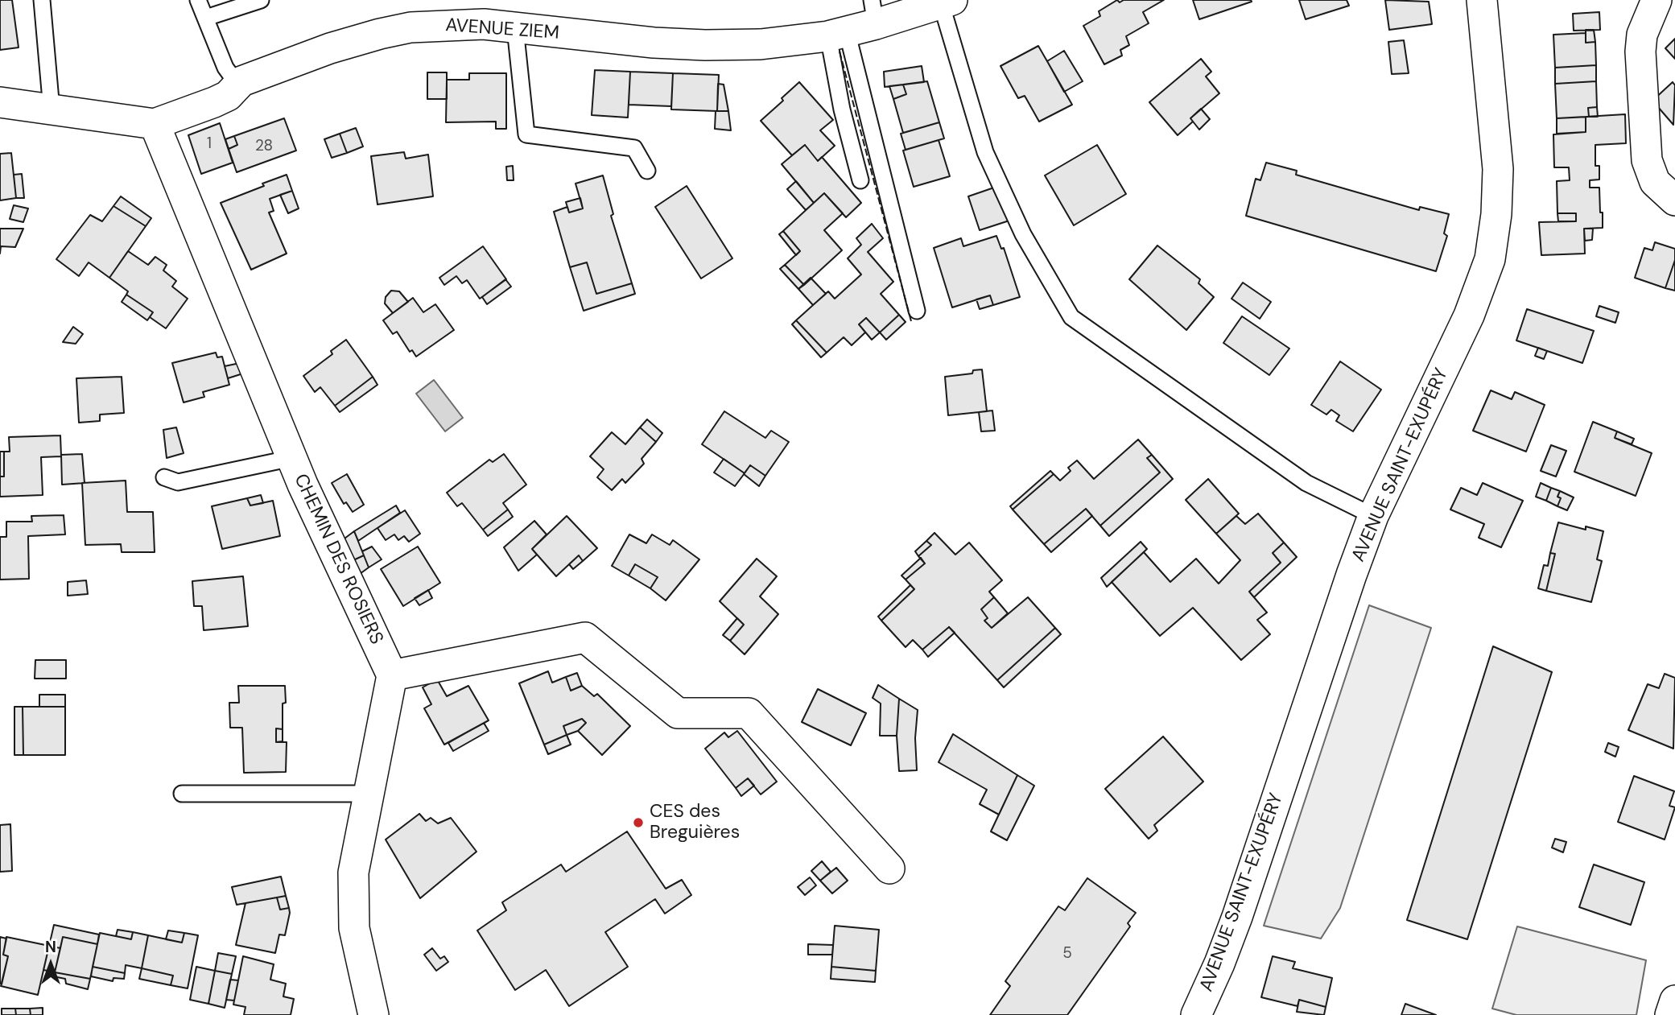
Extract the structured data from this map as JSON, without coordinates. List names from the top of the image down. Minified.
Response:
{"streets":{"street":["AVENUE ZIEM","AVENUE SAINT-EXUPÉRY","CHEMIN DES ROSIERS"]},"crossings":[["AVENUE ZIEM","CHEMIN DES ROSIERS"]],"places":["CES des Breguières"],"house_numbers":["1","28","5"],"north":"top"}
